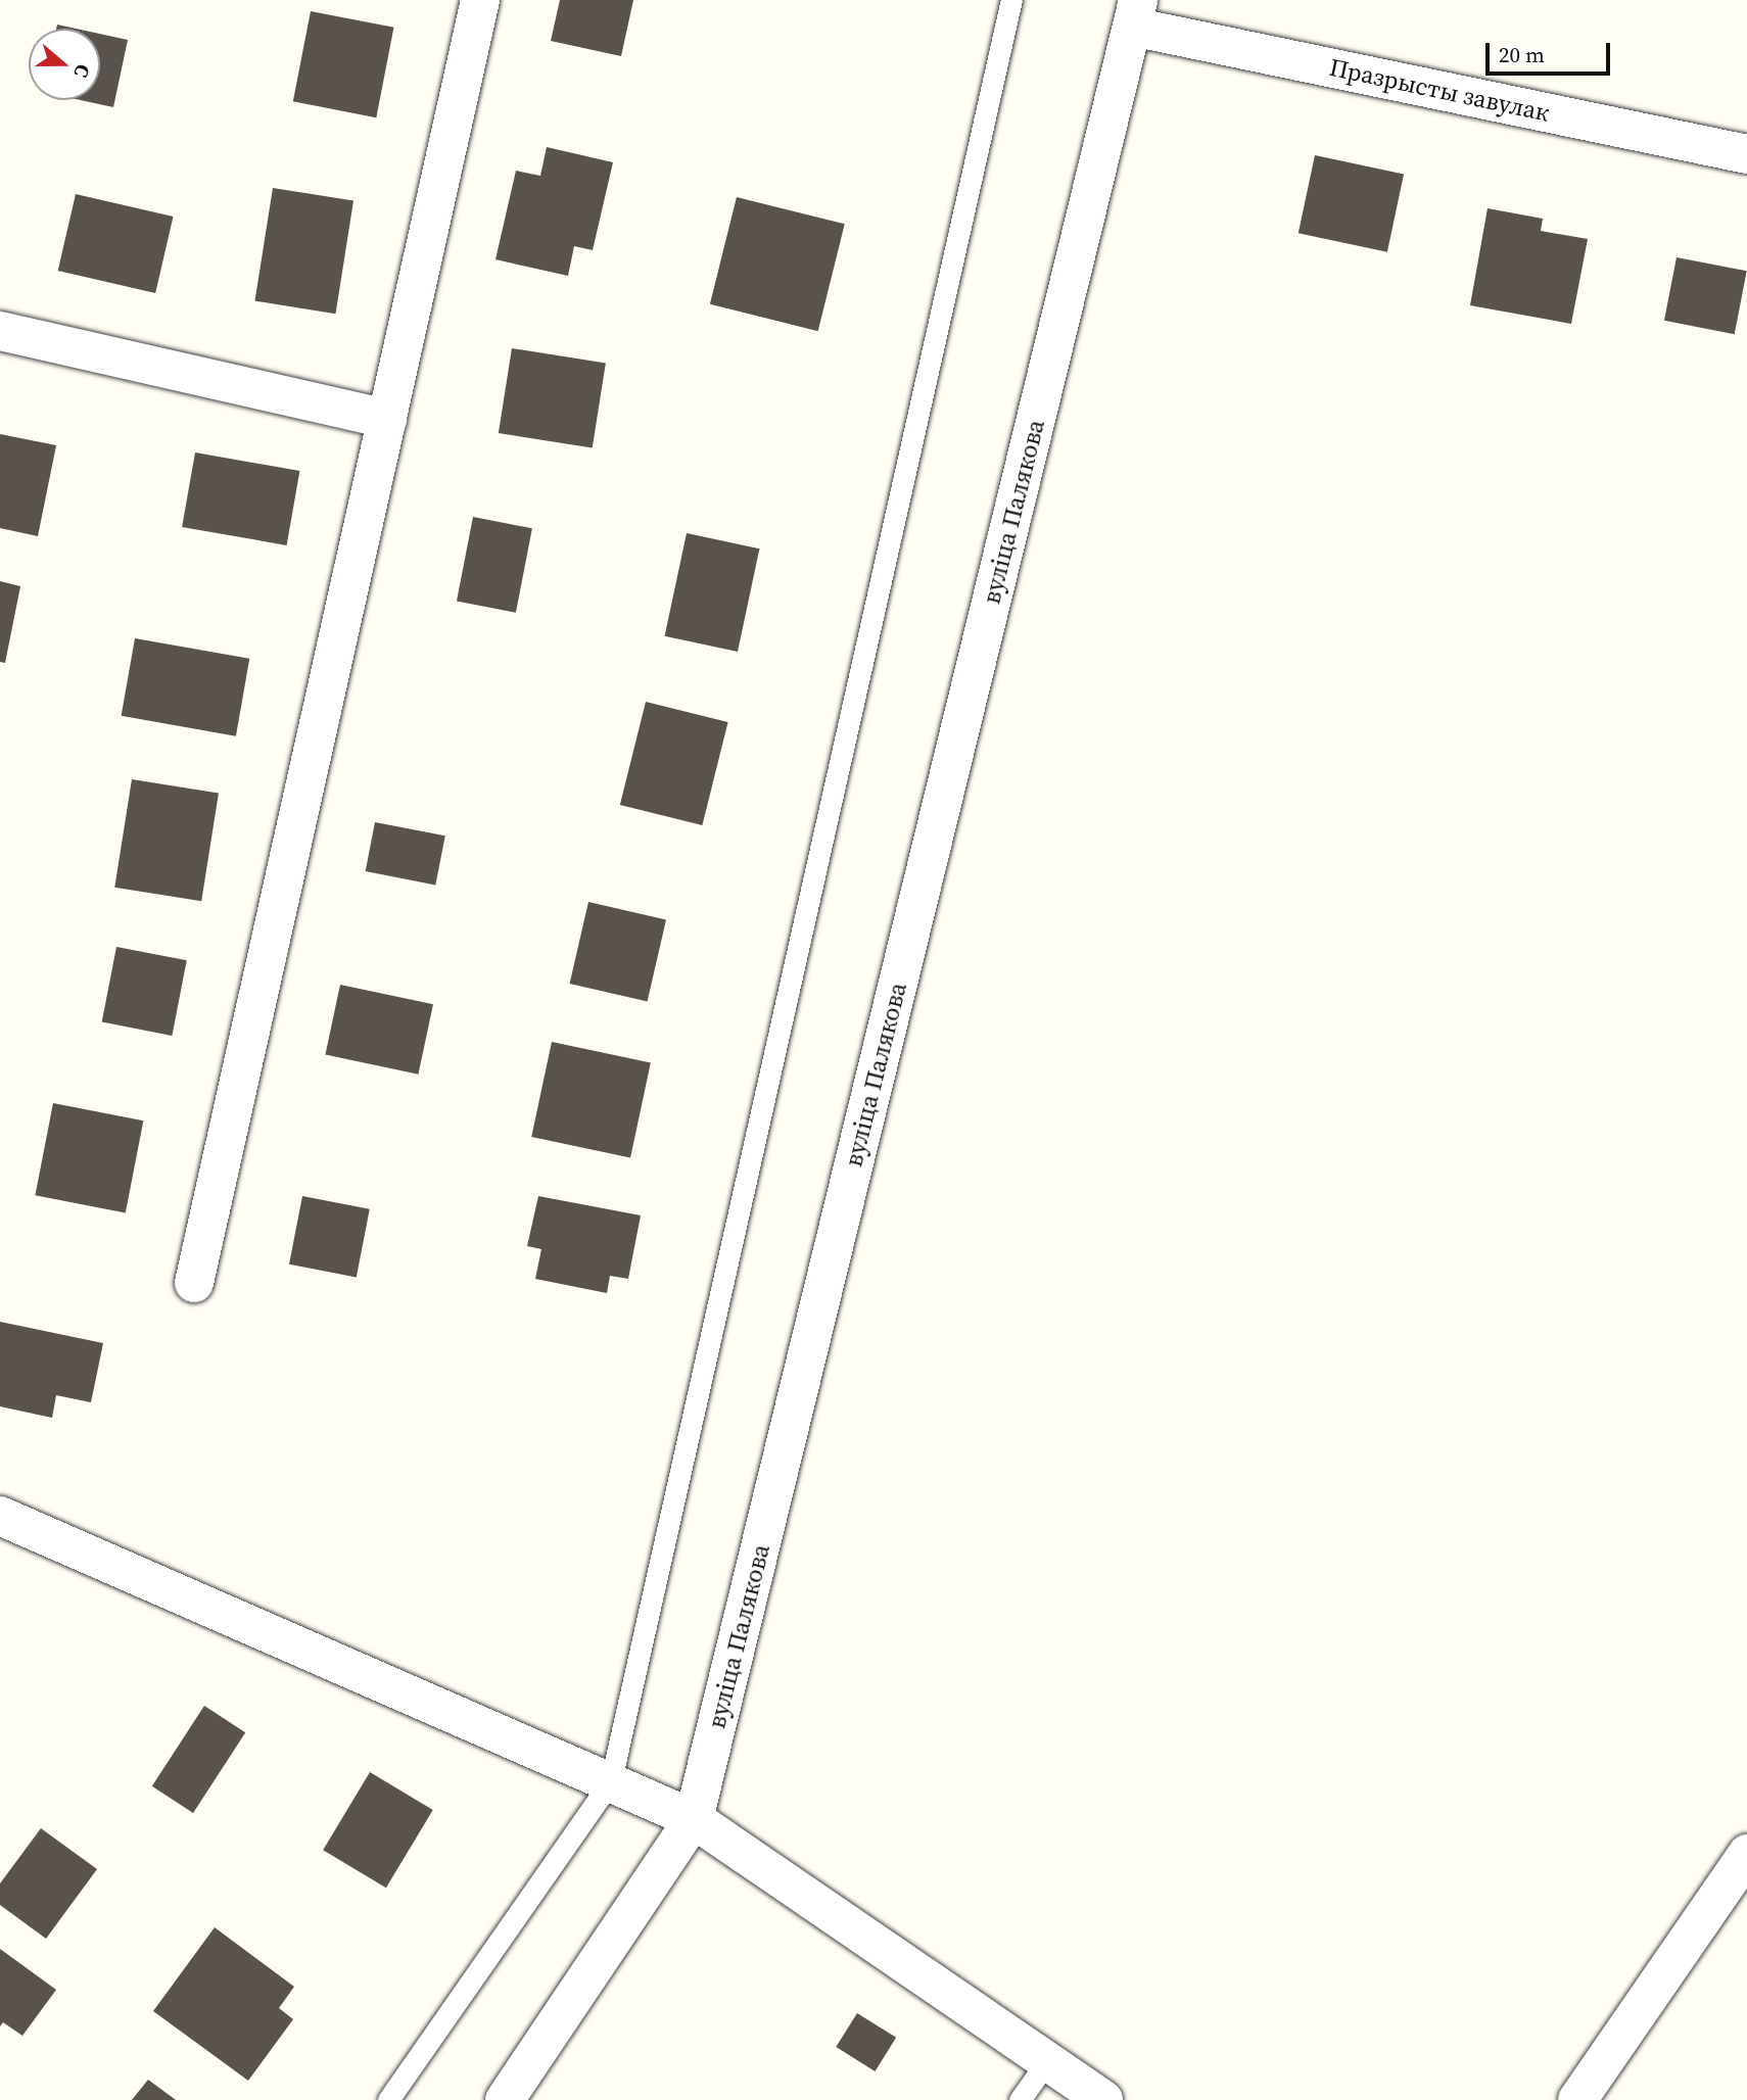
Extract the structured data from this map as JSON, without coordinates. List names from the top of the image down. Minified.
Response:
{"streets":{"street":["Празрысты завулак","вуліца Палякова"]},"crossings":[["Празрысты завулак","вуліца Палякова"]],"scale_bar":"20 m","north":"right"}
